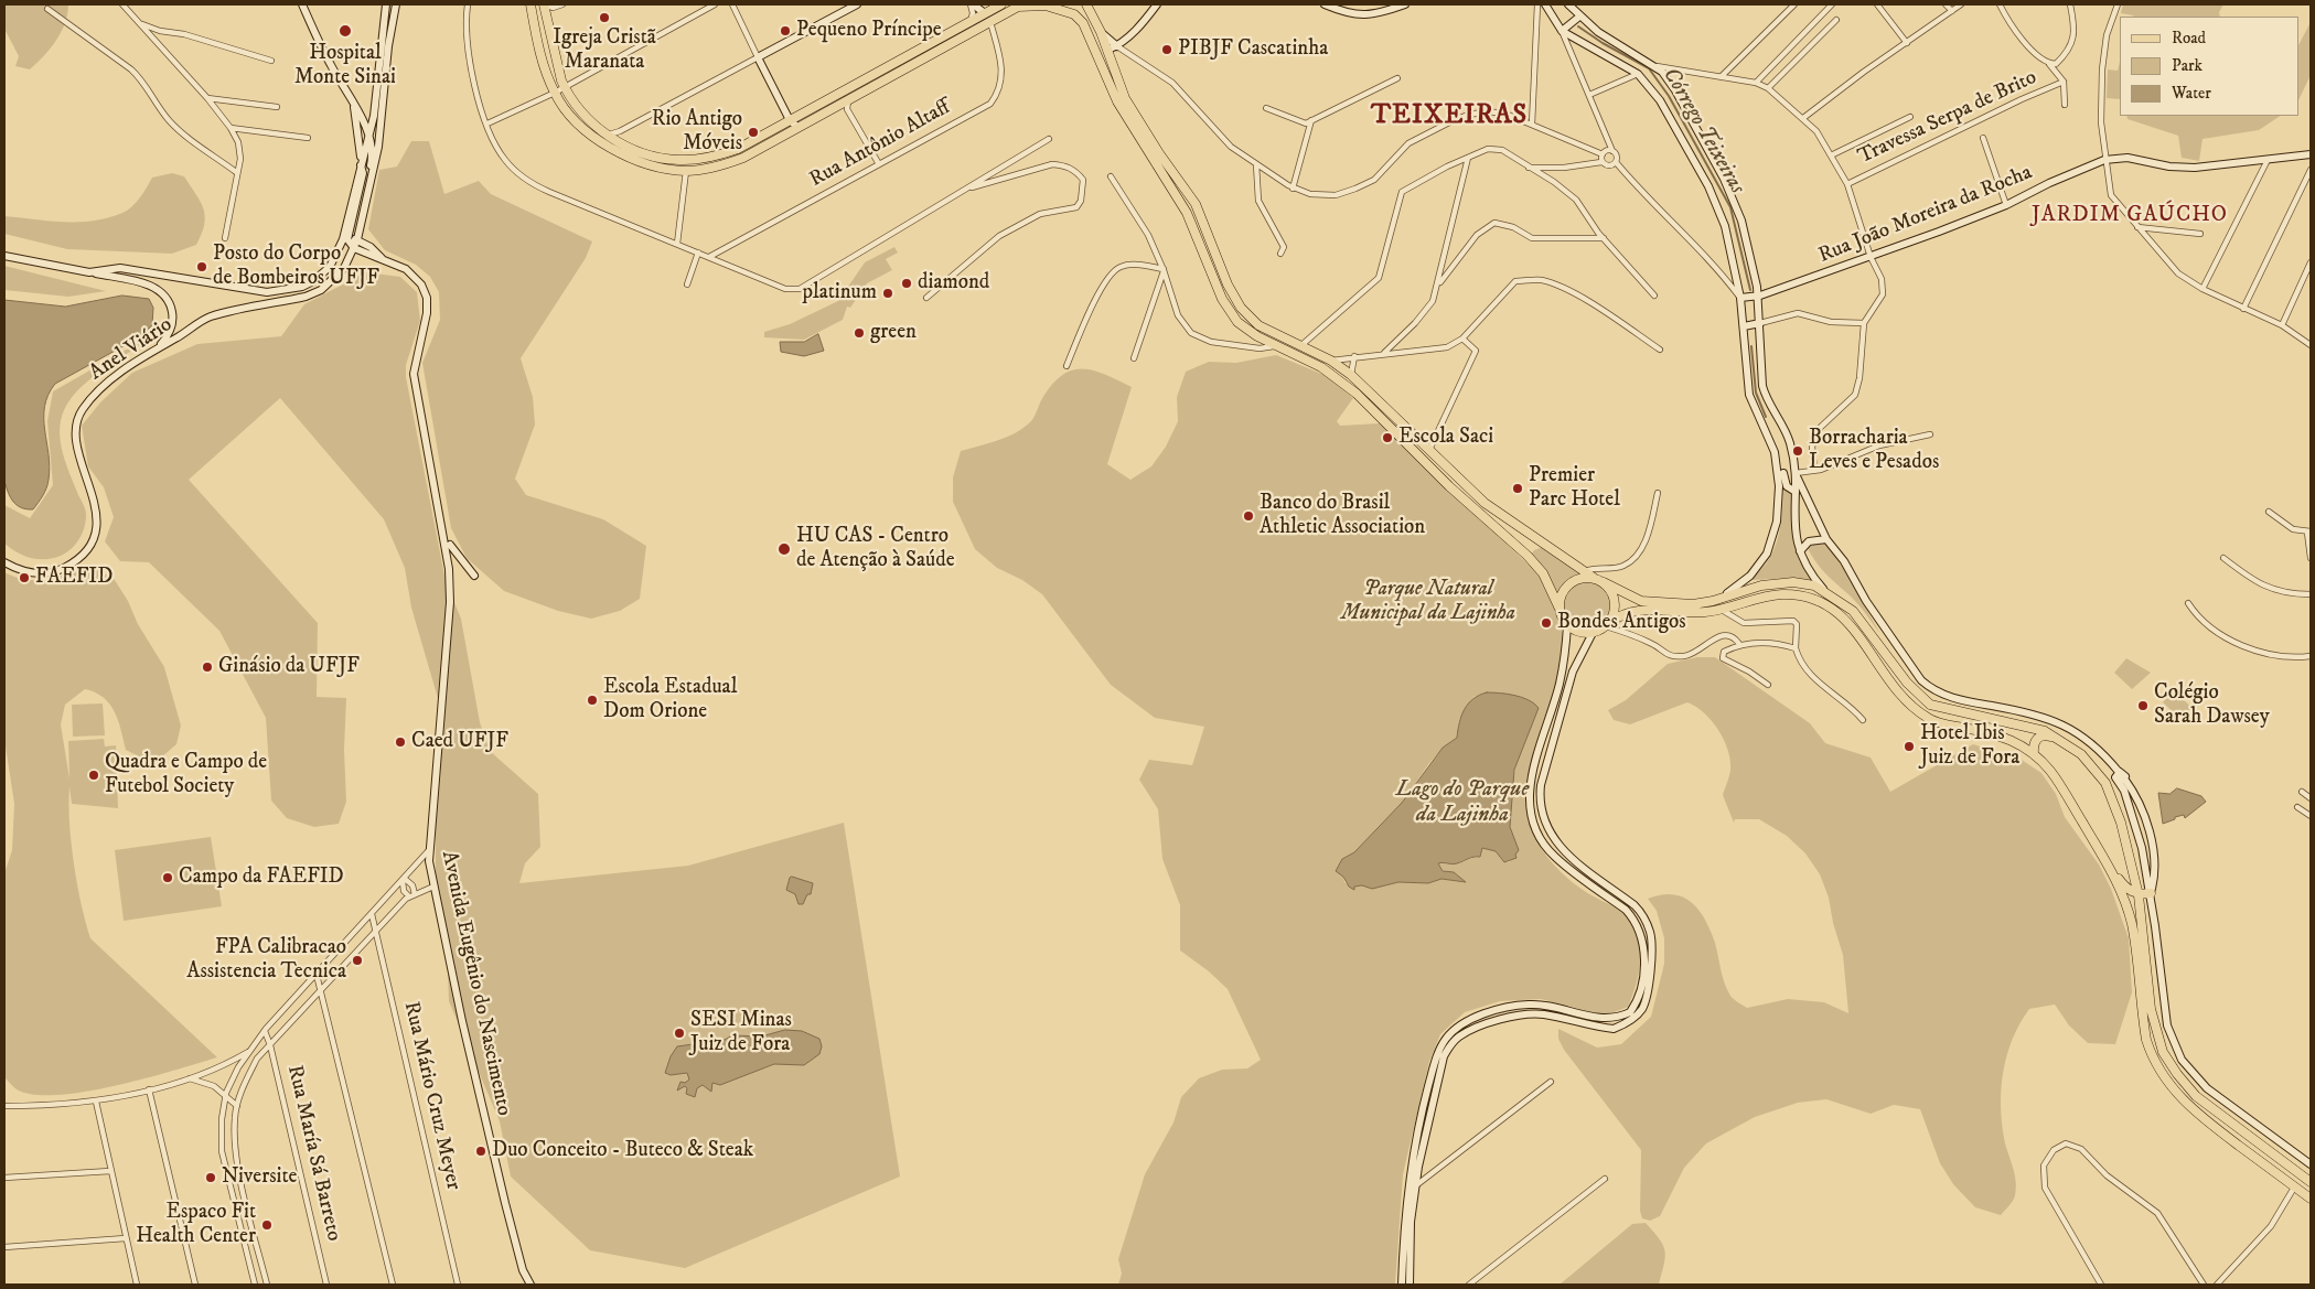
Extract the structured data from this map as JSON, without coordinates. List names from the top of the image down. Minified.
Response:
{"streets":{"main road":["Rua João Moreira da Rocha","Anel Viário","Avenida Eugênio do Nascimento"],"street":["Travessa Serpa de Brito","Rua Antônio Altaff","Rua Mário Cruz Meyer","Rua María Sá Barreto"]},"crossings":[["Anel Viário","Avenida Eugênio do Nascimento"]],"districts":["TEIXEIRAS","JARDIM GAÚCHO"],"water":["Córrego Teixeiras","Lago do Parque da Lajinha"],"parks":["Parque Natural Municipal da Lajinha"],"places":["Igreja Cristã Maranata","Hospital Monte Sinai","Pequeno Príncipe","PIBJF Cascatinha","Rio Antigo Móveis","Posto do Corpo de Bombeiros UFJF","diamond","platinum","green","Escola Saci","Borracharia Leves e Pesados","Premier Parc Hotel","Banco do Brasil Athletic Association","HU CAS - Centro de Atenção à Saúde","FAEFID","Bondes Antigos","Ginásio da UFJF","Escola Estadual Dom Orione","Colégio Sarah Dawsey","Caed UFJF","Hotel Ibis Juiz de Fora","Quadra e Campo de Futebol Society","Campo da FAEFID","FPA Calibracao Assistencia Tecnica","SESI Minas Juiz de Fora","Duo Conceito - Buteco & Steak","Niversite","Espaco Fit Health Center"],"legend":["Road","Park","Water"]}
